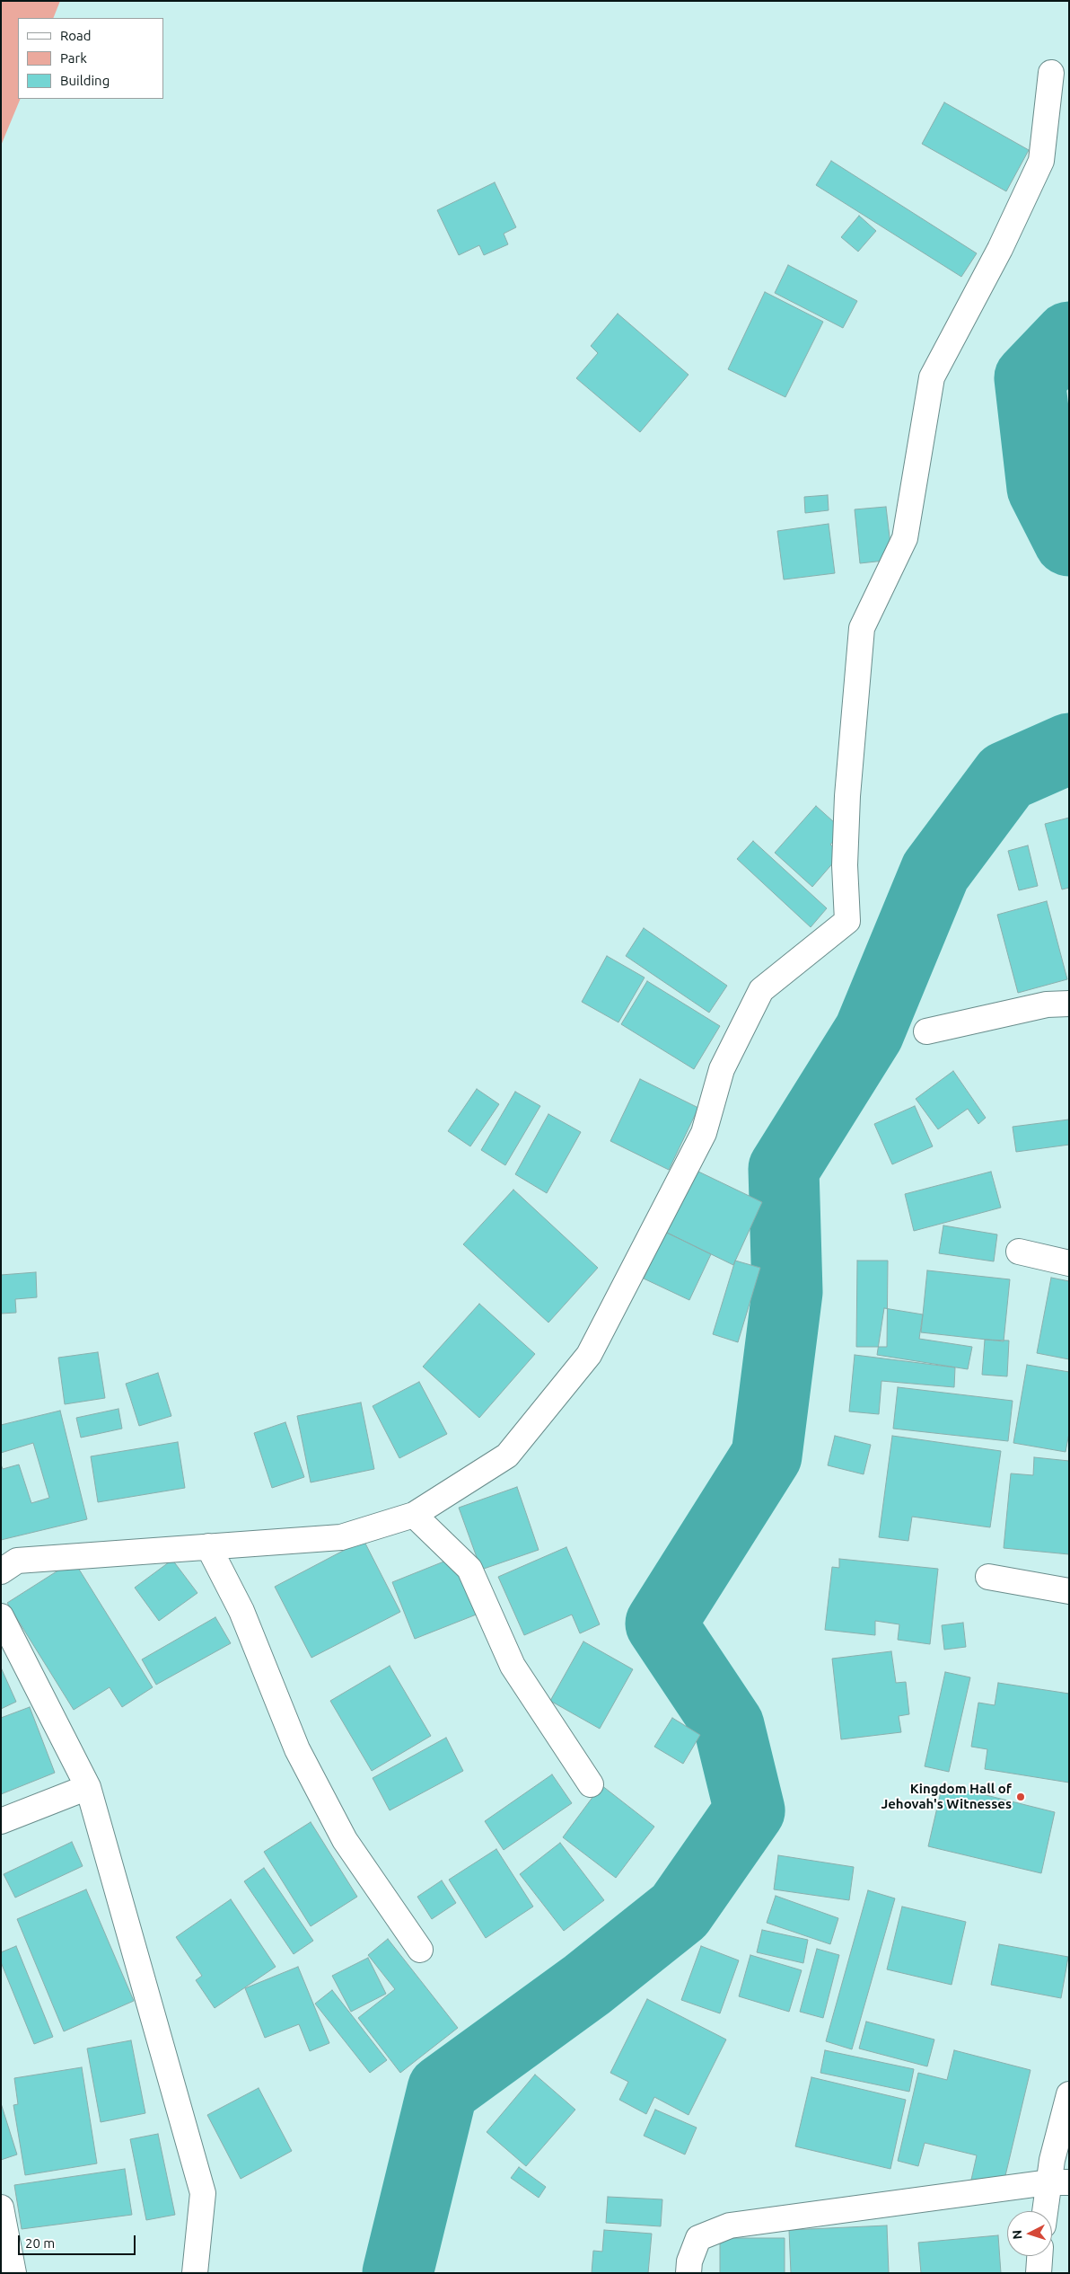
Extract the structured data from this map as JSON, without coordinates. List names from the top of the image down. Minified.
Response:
{"places":["Kingdom Hall of Jehovah's Witnesses"],"legend":["Road","Park","Building"],"scale_bar":"20 m","north":"left"}
